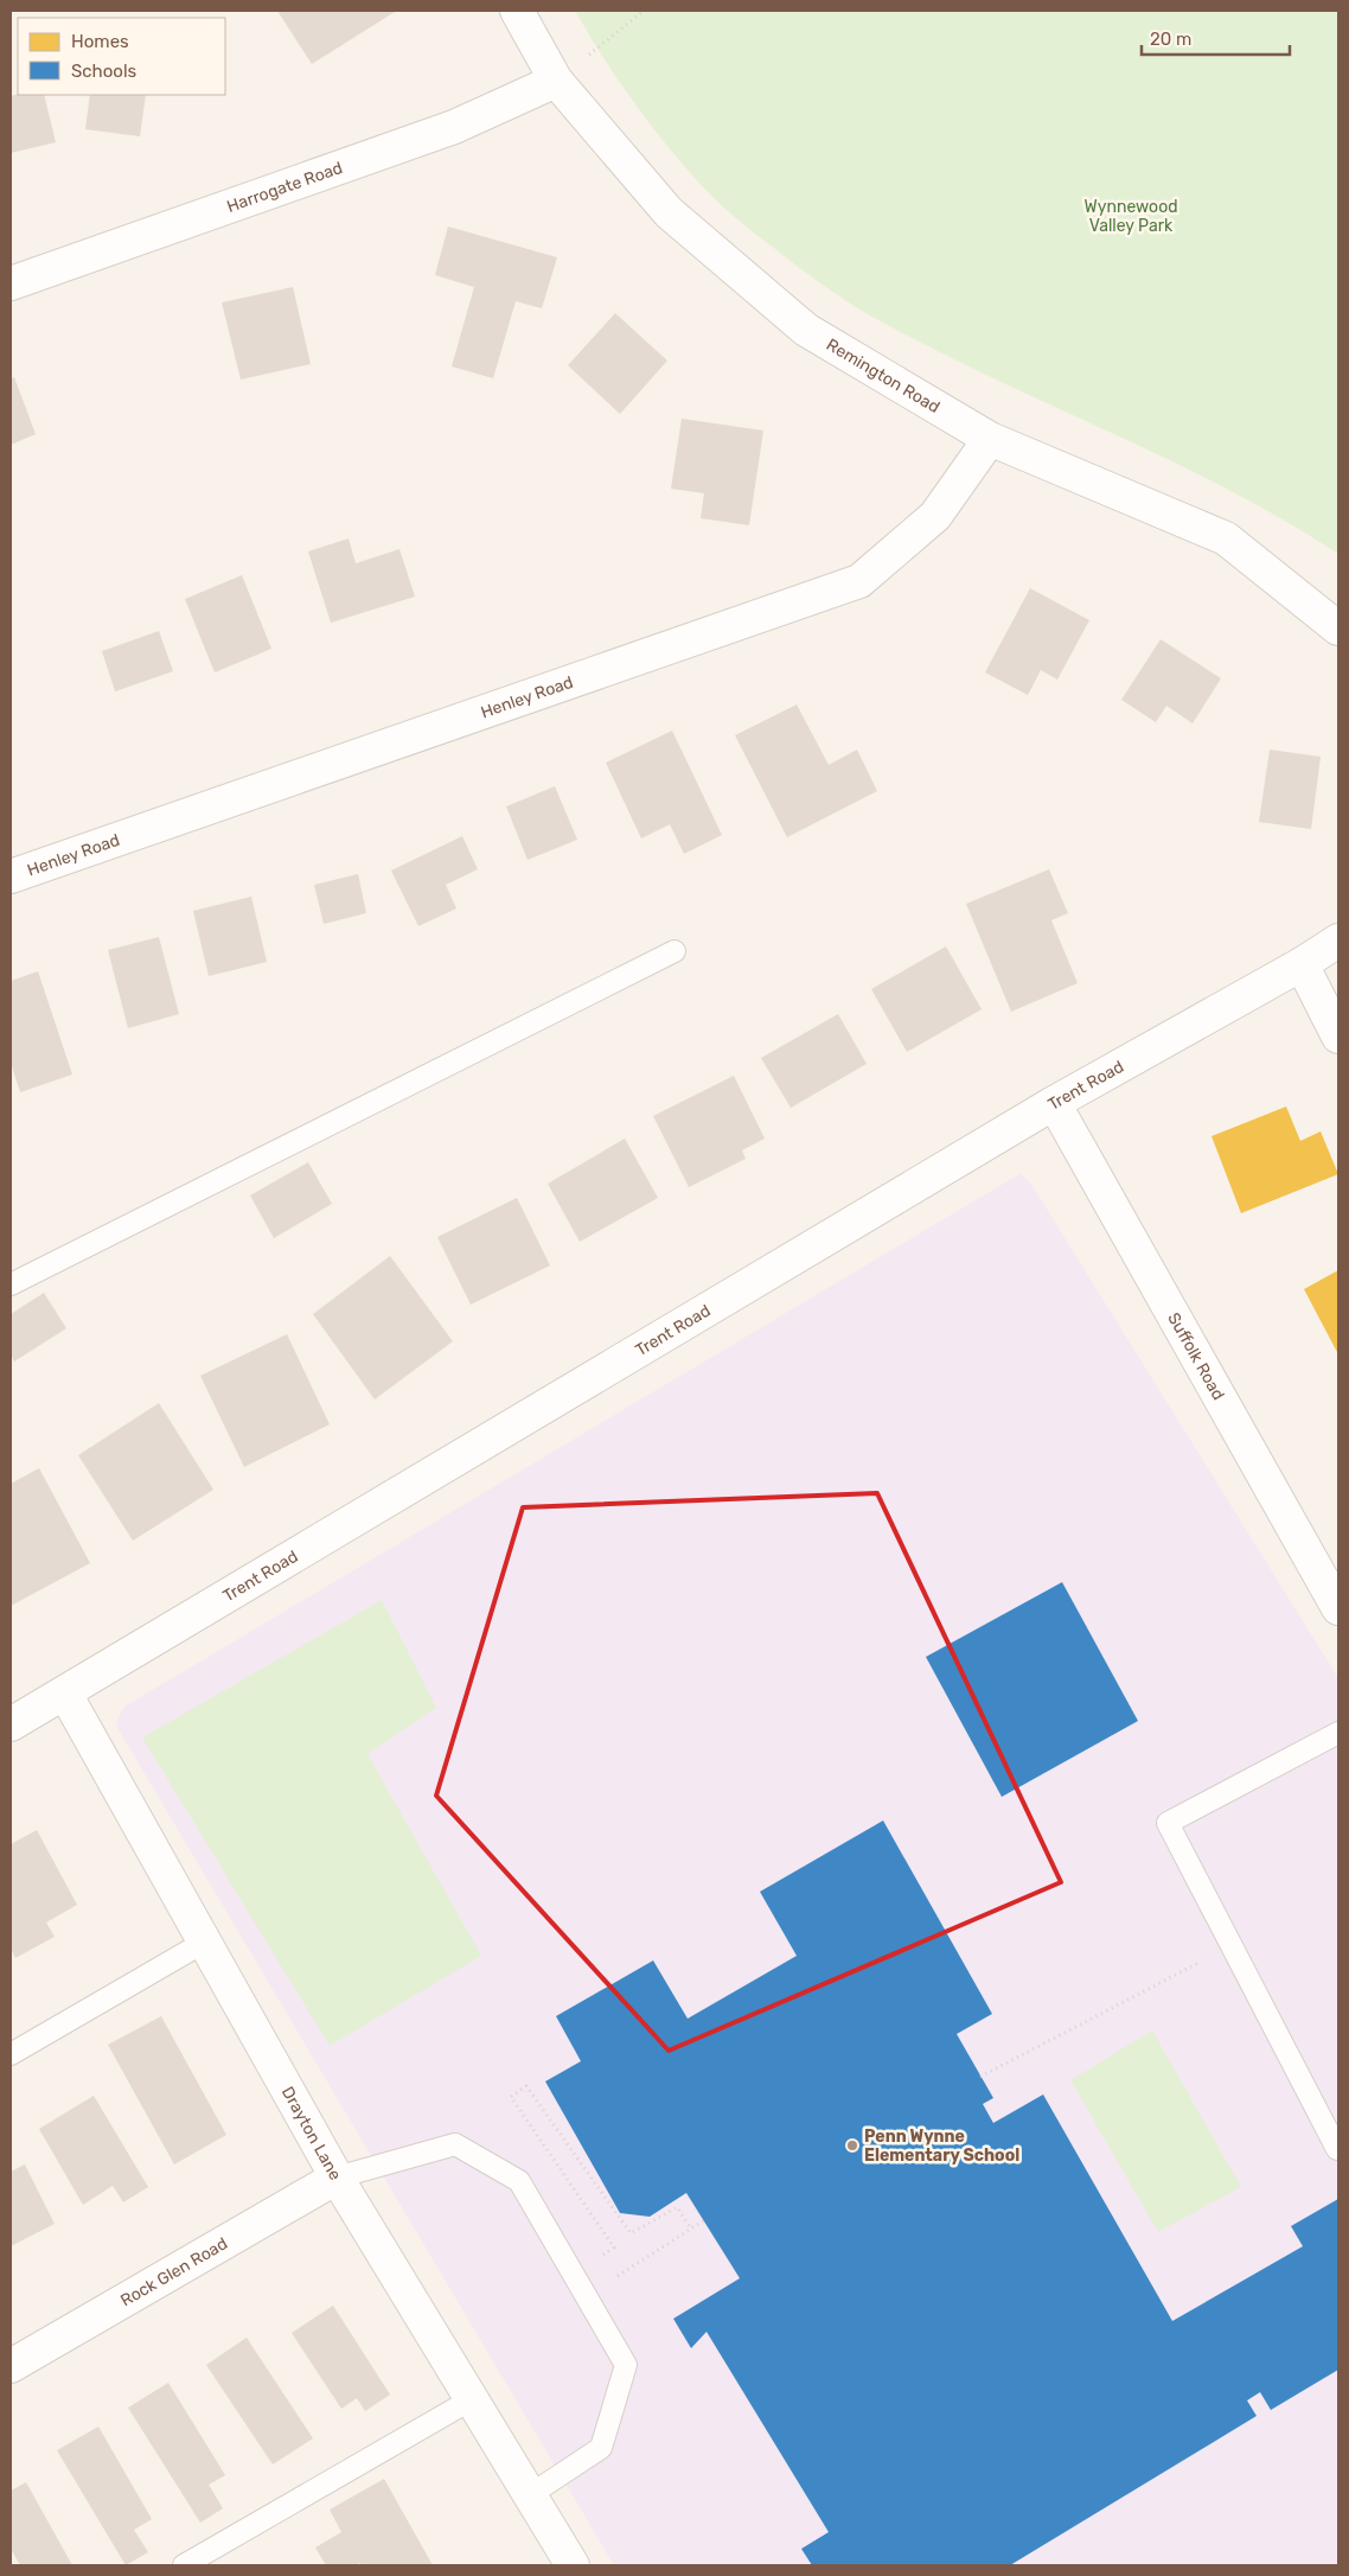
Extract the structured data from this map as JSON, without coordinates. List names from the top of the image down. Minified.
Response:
{"streets":{"street":["Harrogate Road","Remington Road","Henley Road","Trent Road","Suffolk Road","Drayton Lane","Rock Glen Road"]},"crossings":[["Harrogate Road","Remington Road"],["Remington Road","Henley Road"],["Trent Road","Suffolk Road"],["Trent Road","Drayton Lane"],["Drayton Lane","Rock Glen Road"]],"parks":["Wynnewood Valley Park"],"places":["Penn Wynne Elementary School"],"legend":["Homes","Schools"],"scale_bar":"20 m"}
